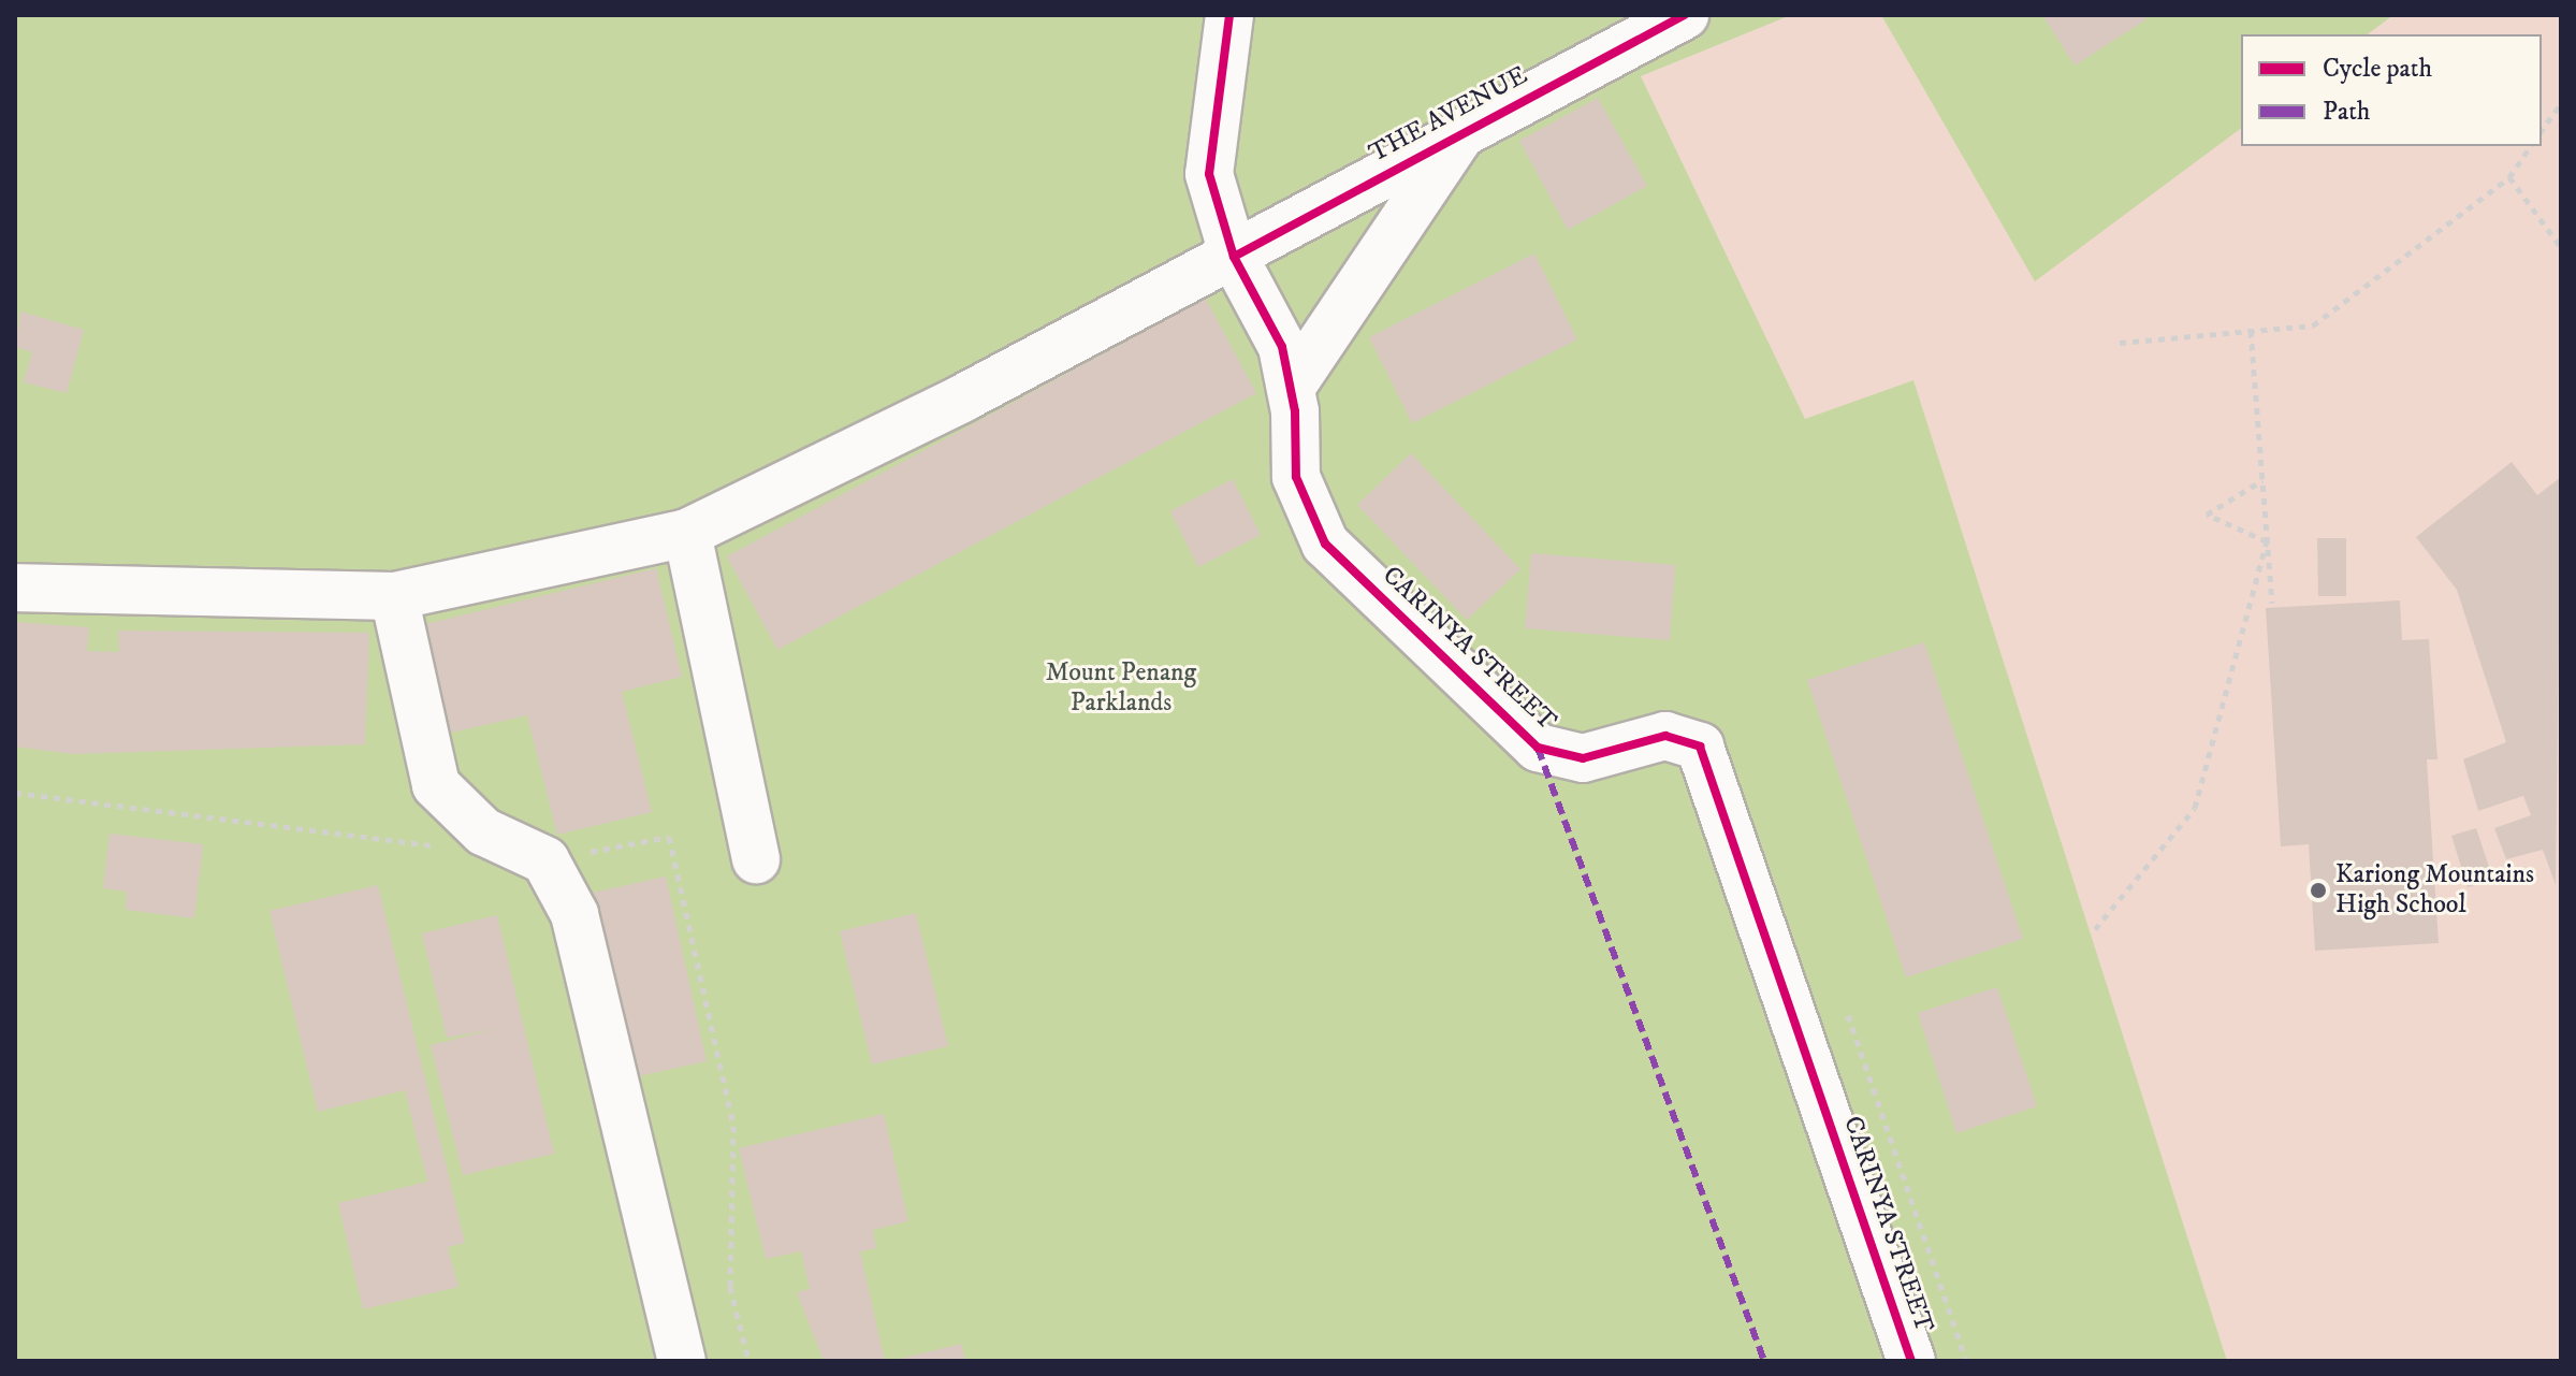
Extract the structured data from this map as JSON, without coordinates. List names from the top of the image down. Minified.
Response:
{"streets":{"street":["THE AVENUE","CARINYA STREET"]},"crossings":[["THE AVENUE","CARINYA STREET"]],"parks":["Mount Penang Parklands"],"places":["Kariong Mountains High School"],"legend":["Cycle path","Path"]}
